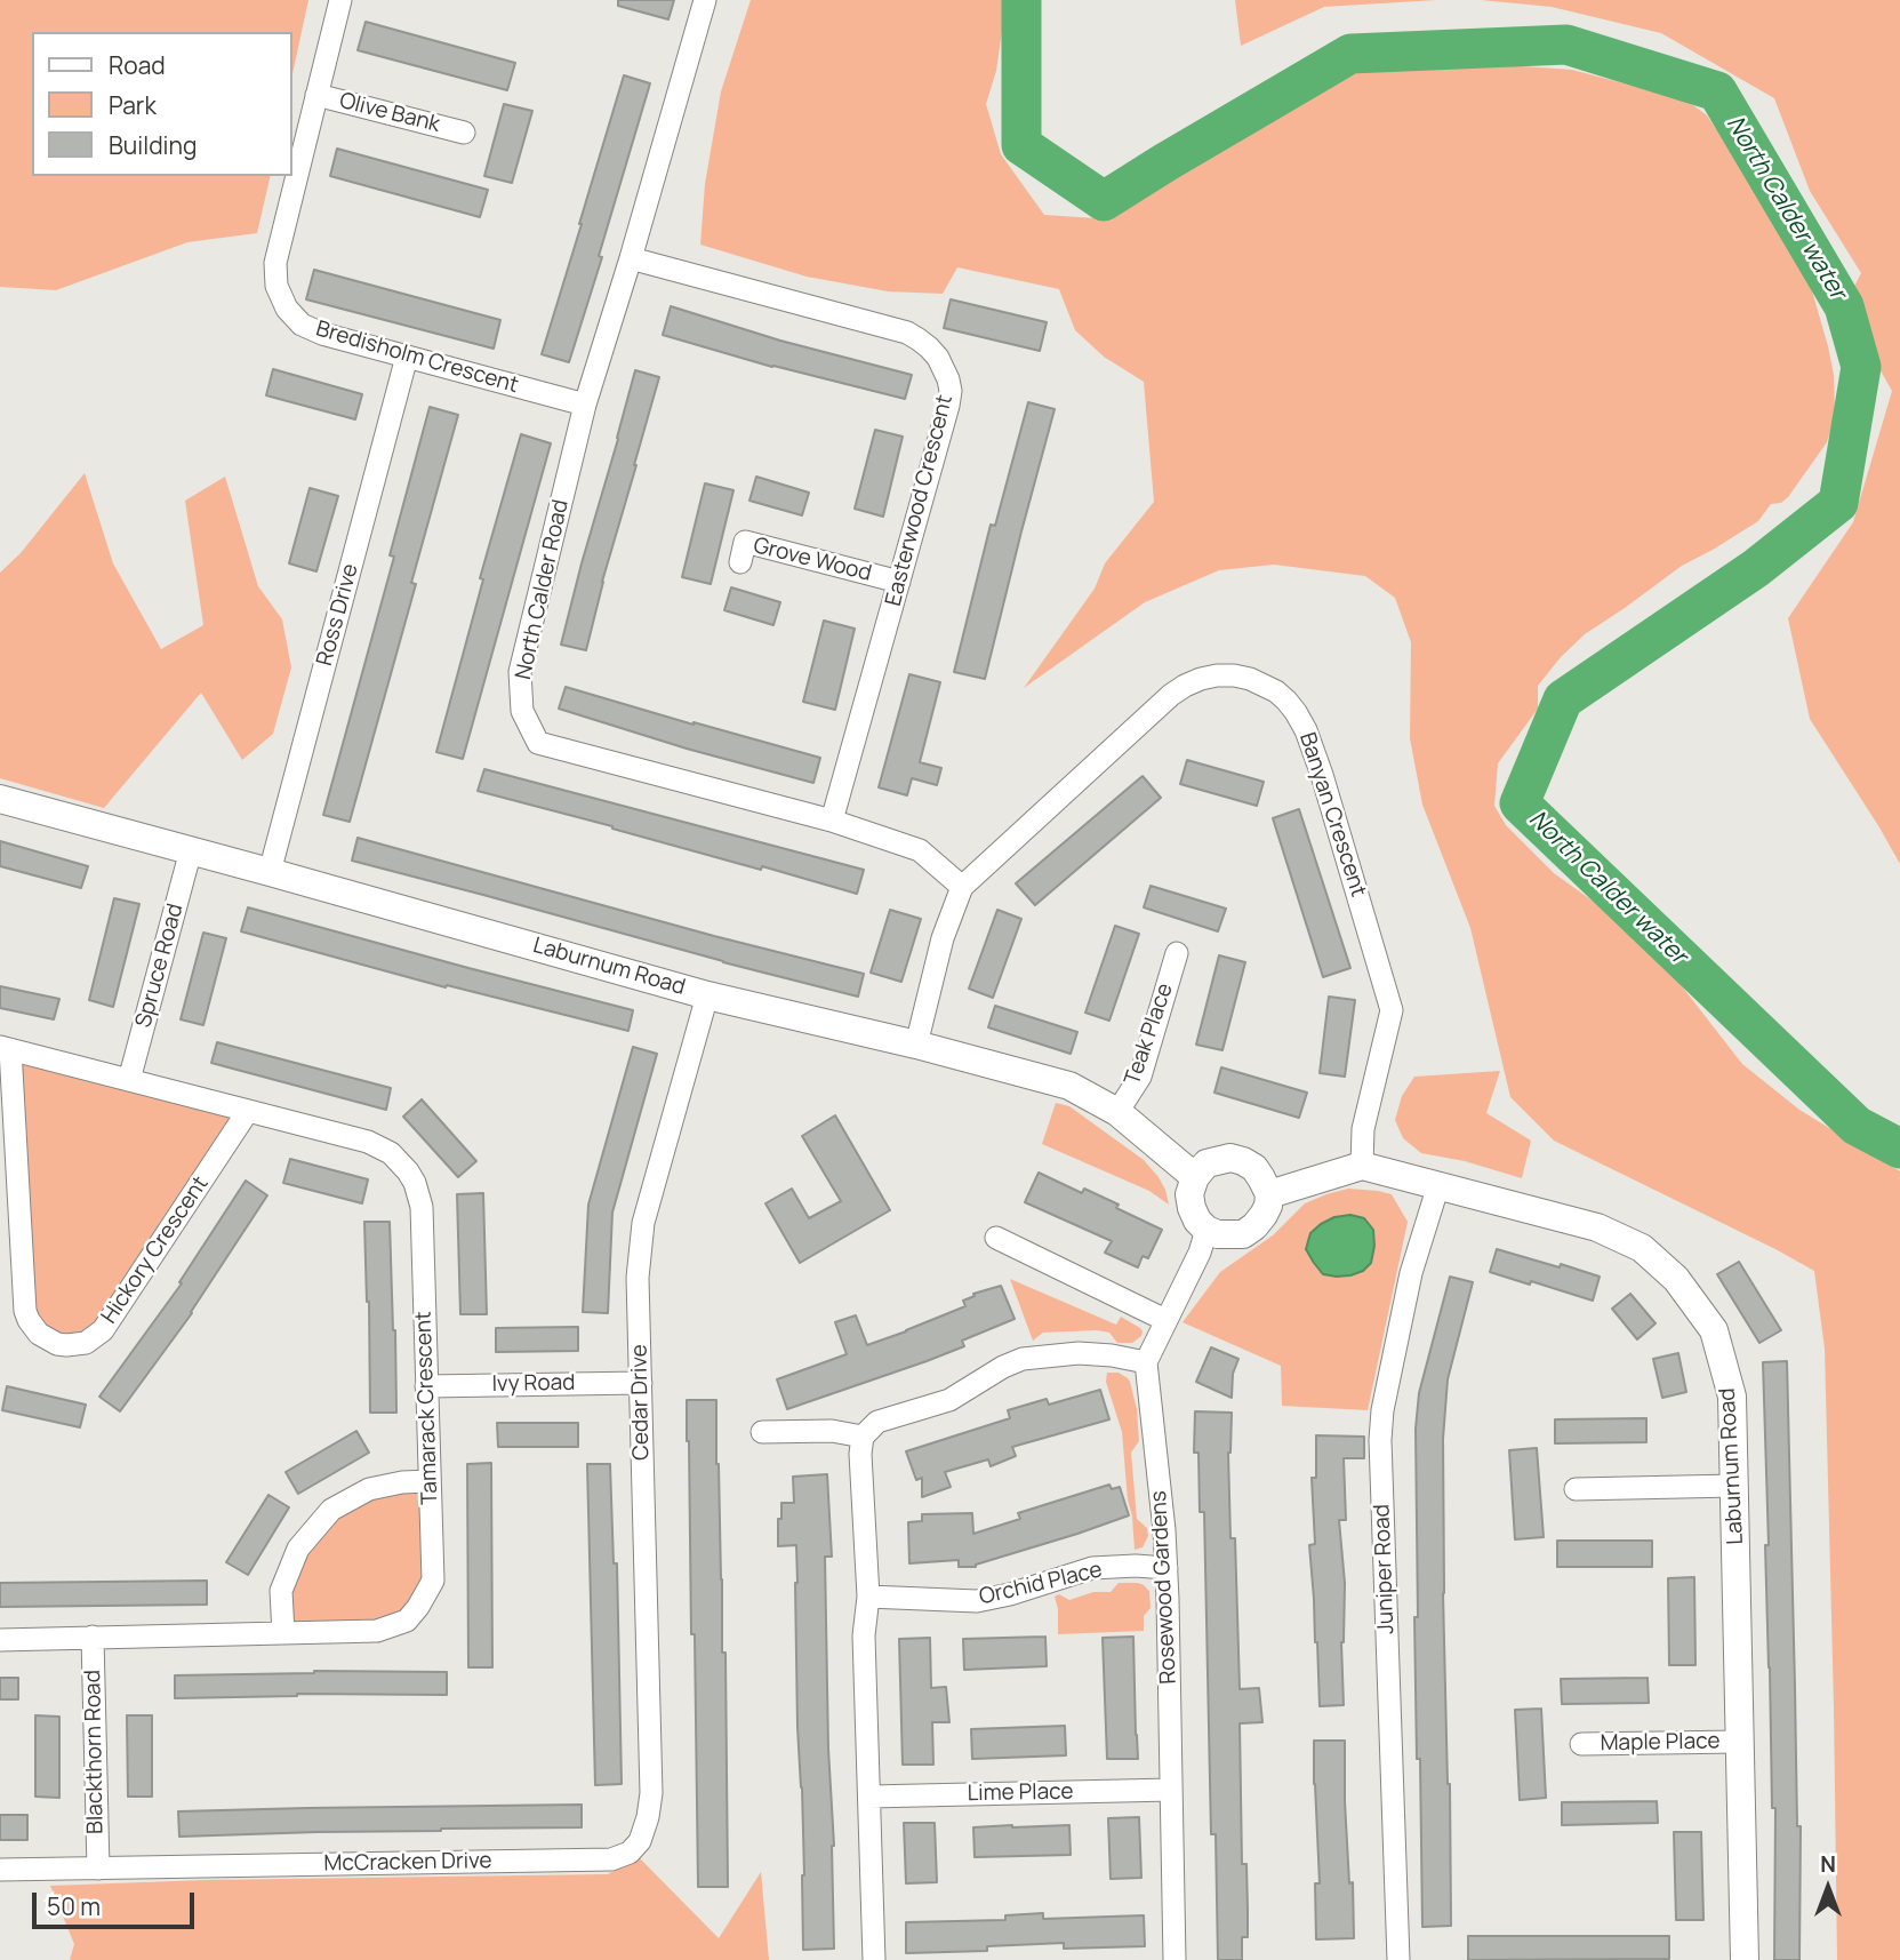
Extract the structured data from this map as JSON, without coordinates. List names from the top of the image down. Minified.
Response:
{"streets":{"street":["Olive Bank","Bredisholm Crescent","Easterwood Crescent","Grove Wood","North Calder Road","Ross Drive","Banyan Crescent","Spruce Road","Laburnum Road","Teak Place","Hickory Crescent","Ivy Road","Cedar Drive","Tamarack Crescent","Juniper Road","Orchid Place","Rosewood Gardens","Maple Place","Blackthorn Road","Lime Place","McCracken Drive"]},"crossings":[["Olive Bank","Bredisholm Crescent"],["Bredisholm Crescent","North Calder Road"],["Bredisholm Crescent","Ross Drive"],["Easterwood Crescent","Grove Wood"],["Easterwood Crescent","North Calder Road"],["North Calder Road","Banyan Crescent"],["Ross Drive","Laburnum Road"],["Banyan Crescent","Laburnum Road"],["Spruce Road","Laburnum Road"],["Spruce Road","Tamarack Crescent"],["Laburnum Road","Teak Place"],["Laburnum Road","Cedar Drive"],["Laburnum Road","Juniper Road"],["Laburnum Road","Maple Place"],["Hickory Crescent","Tamarack Crescent"],["Ivy Road","Cedar Drive"],["Ivy Road","Tamarack Crescent"],["Cedar Drive","McCracken Drive"],["Tamarack Crescent","Blackthorn Road"],["Orchid Place","Rosewood Gardens"],["Rosewood Gardens","Lime Place"],["Blackthorn Road","McCracken Drive"]],"water":["North Calder water"],"legend":["Road","Park","Building"],"scale_bar":"50 m","north":"top"}
